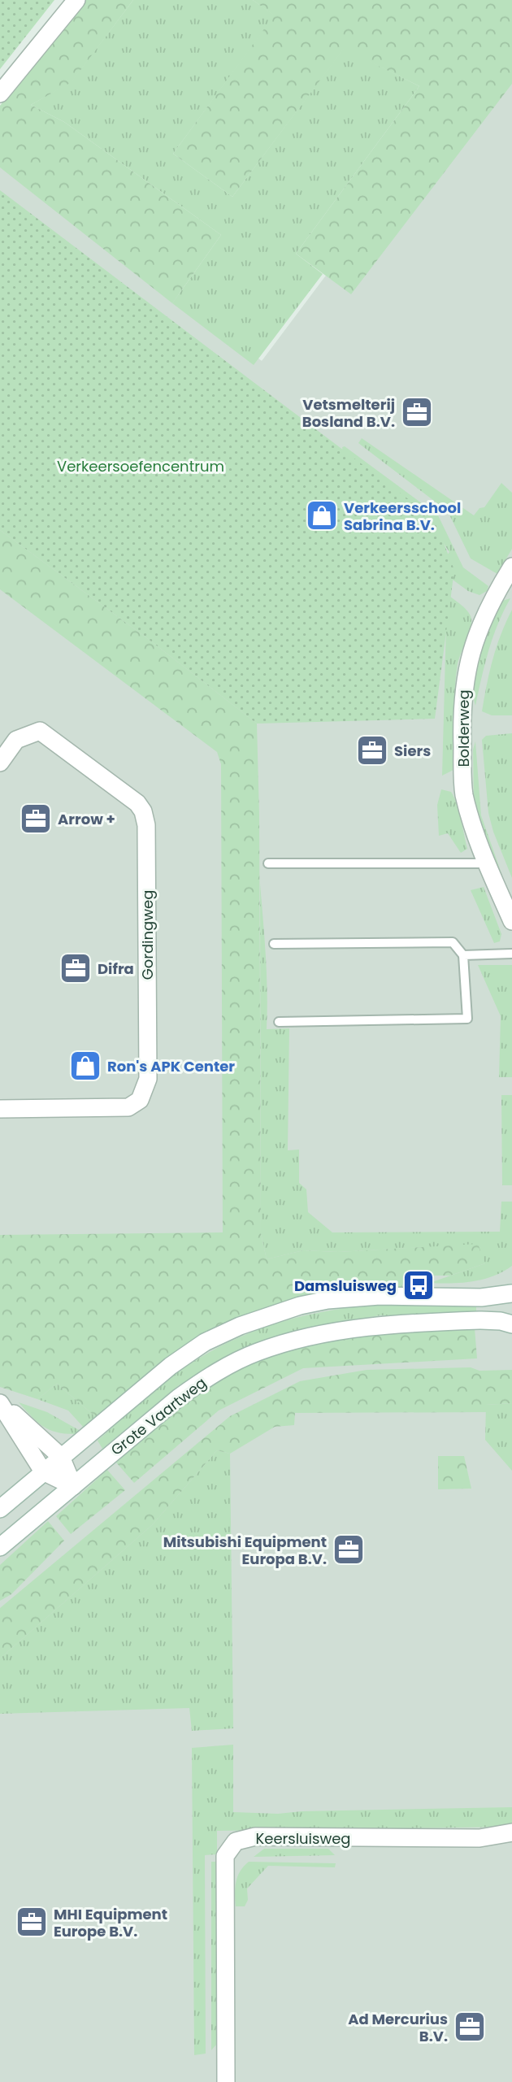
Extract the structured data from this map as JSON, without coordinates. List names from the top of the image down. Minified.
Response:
{"streets":{"street":["Bolderweg","Gordingweg","Grote Vaartweg","Keersluisweg"]},"parks":["Verkeersoefencentrum"],"places":{"office":["Vetsmelterij Bosland B.V.","Siers","Arrow +","Difra","Mitsubishi Equipment Europa B.V.","MHI Equipment Europe B.V.","Ad Mercurius B.V."],"shop":["Verkeersschool Sabrina B.V.","Ron's APK Center"],"bus stop":["Damsluisweg"]}}
